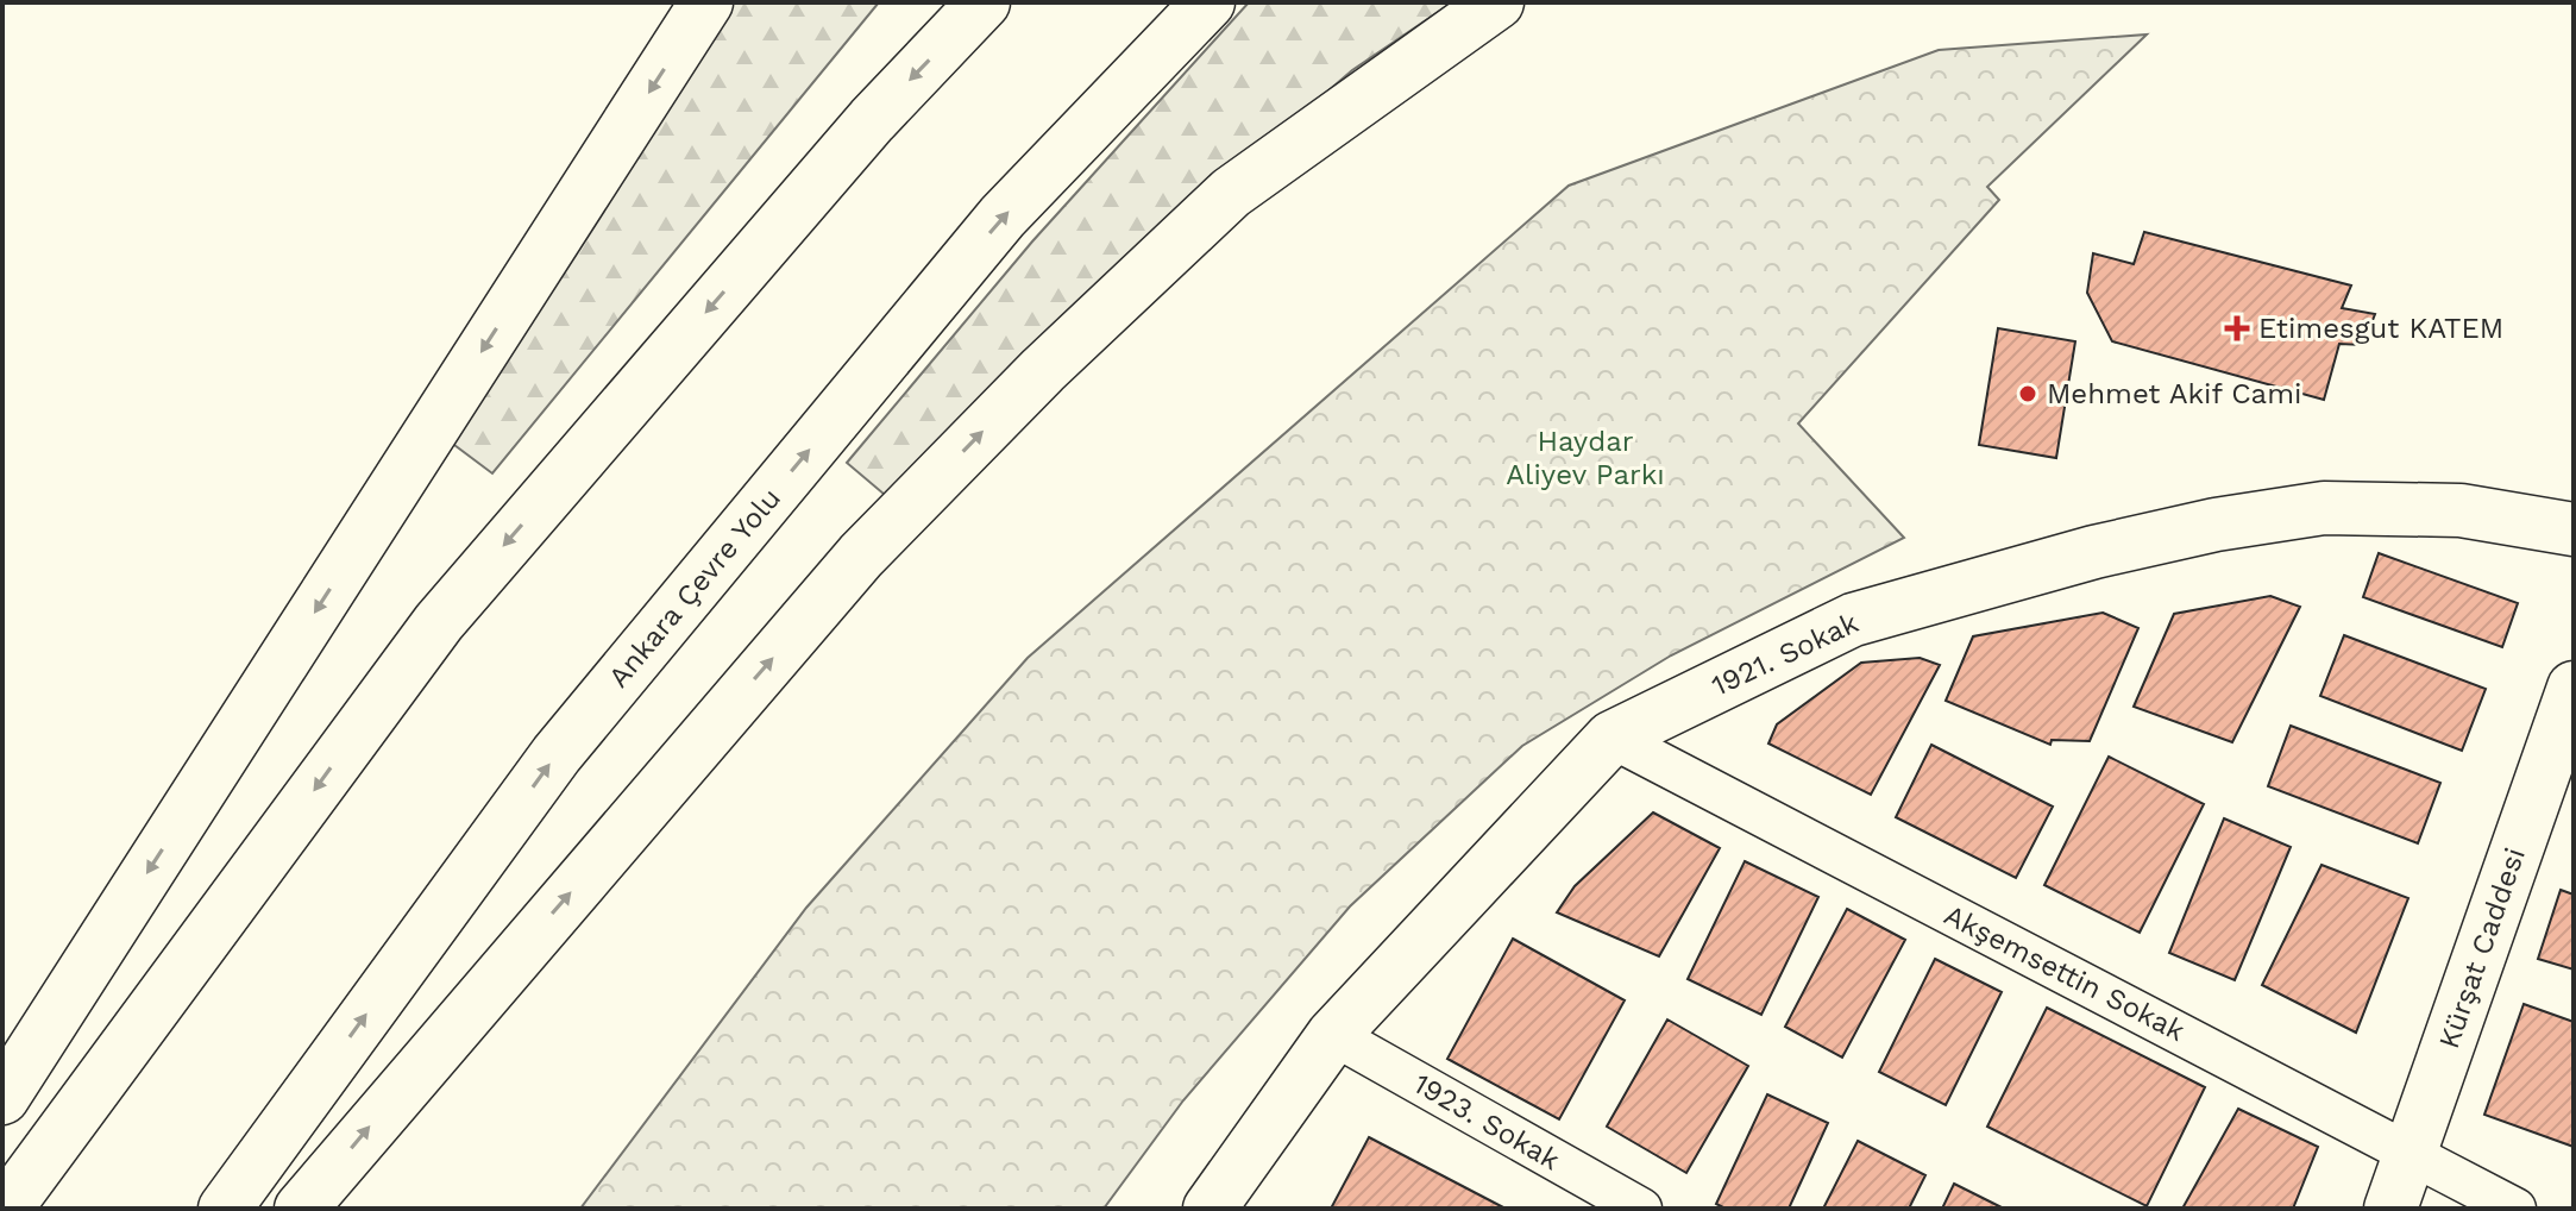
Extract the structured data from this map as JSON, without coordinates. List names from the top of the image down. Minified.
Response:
{"streets":{"main road":["Ankara Çevre Yolu","1921. Sokak","Kürşat Caddesi"],"street":["Akşemsettin Sokak","1923. Sokak"]},"crossings":[["1921. Sokak","Akşemsettin Sokak"],["1921. Sokak","1923. Sokak"],["Kürşat Caddesi","Akşemsettin Sokak"]],"parks":["Haydar Aliyev Parkı"],"places":{"health":["Etimesgut KATEM"],"other":["Mehmet Akif Cami"]}}
